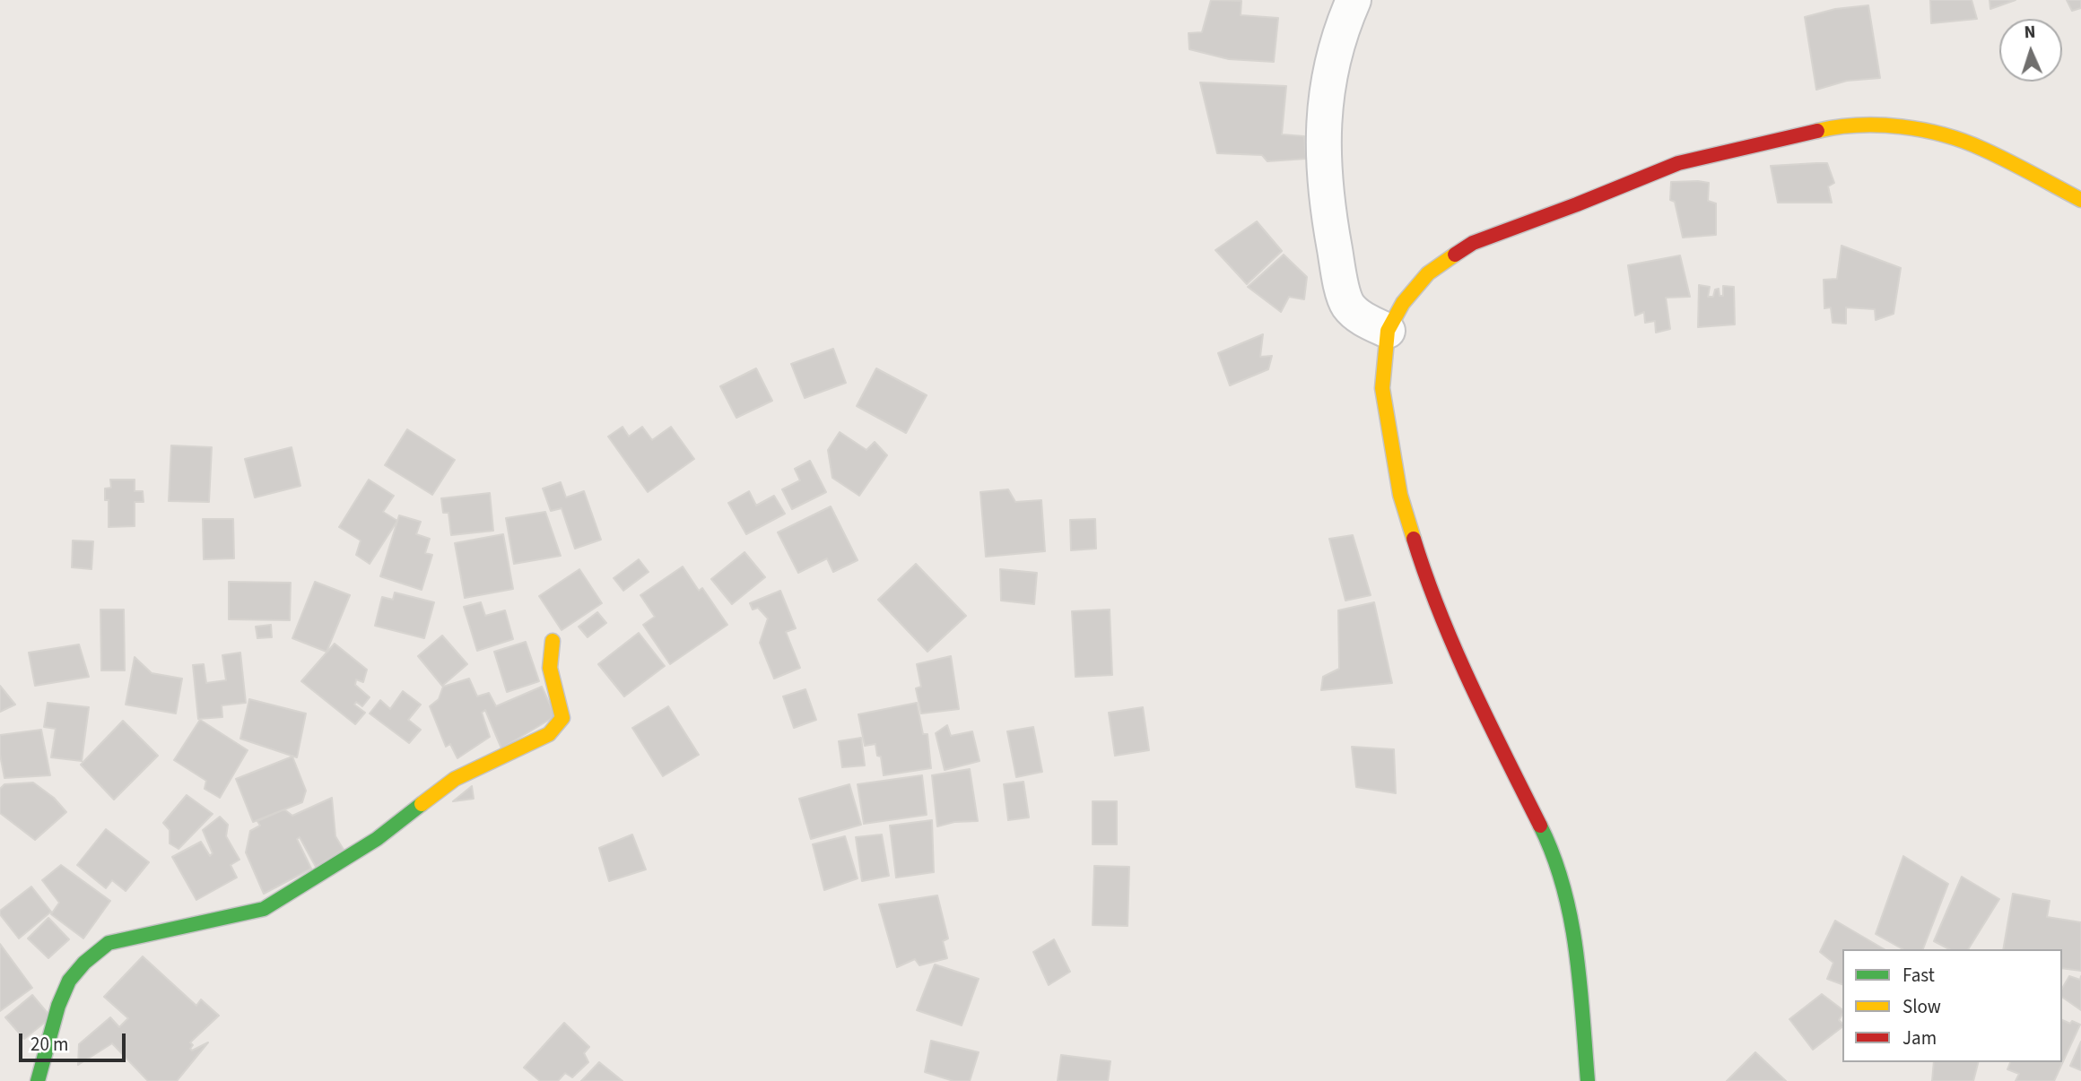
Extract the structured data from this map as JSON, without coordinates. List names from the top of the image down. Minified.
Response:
{"legend":["Fast","Slow","Jam"],"scale_bar":"20 m","north":"top"}
